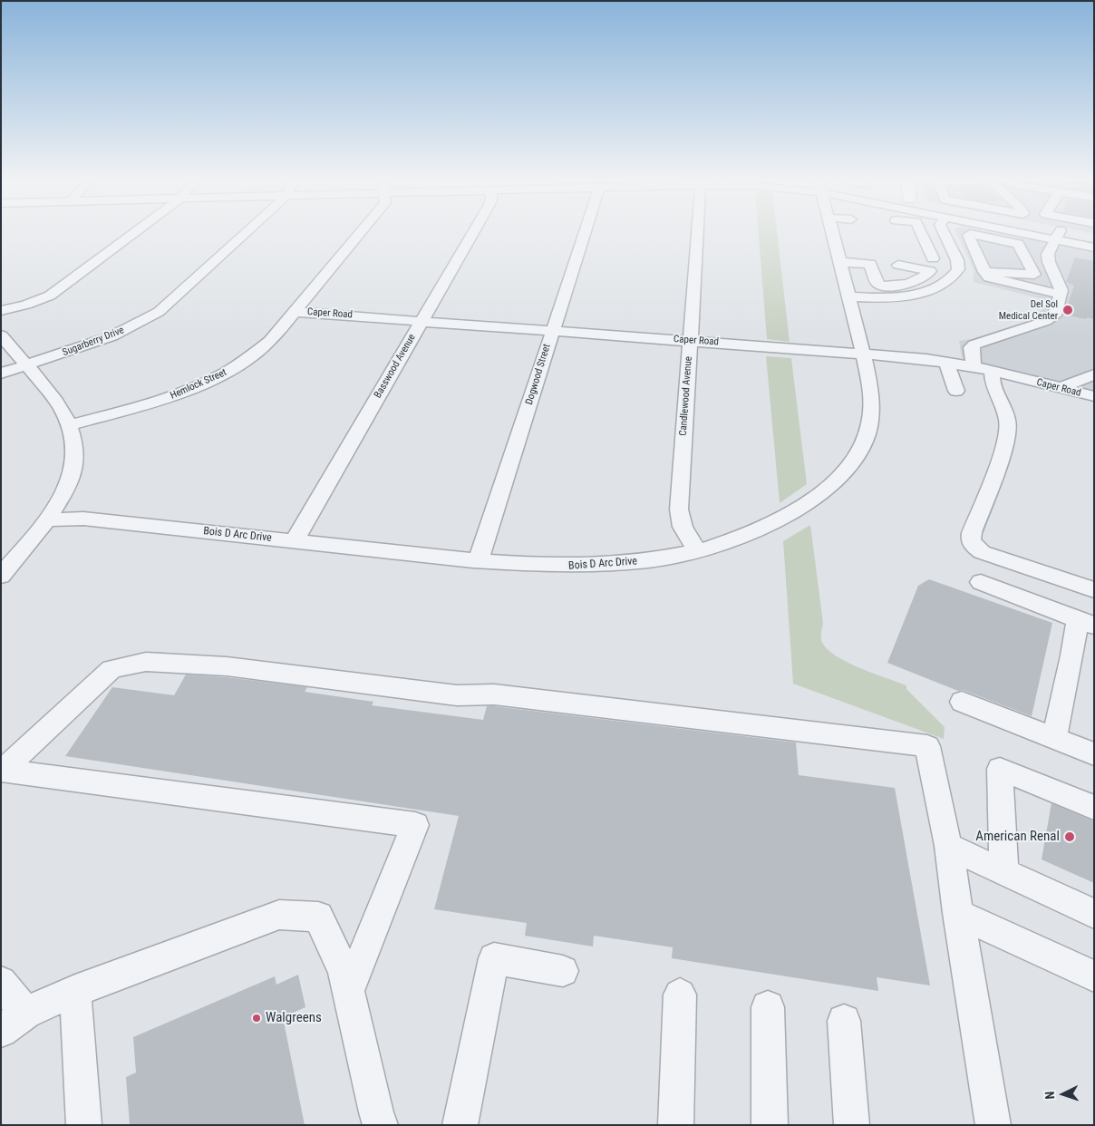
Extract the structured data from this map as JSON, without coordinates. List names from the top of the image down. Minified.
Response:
{"streets":{"street":["Caper Road","Sugarberry Drive","Basswood Avenue","Dogwood Street","Hemlock Street","Candlewood Avenue","Bois D Arc Drive"]},"crossings":[["Caper Road","Basswood Avenue"],["Caper Road","Dogwood Street"],["Caper Road","Hemlock Street"],["Caper Road","Candlewood Avenue"],["Caper Road","Bois D Arc Drive"],["Basswood Avenue","Bois D Arc Drive"],["Dogwood Street","Bois D Arc Drive"],["Candlewood Avenue","Bois D Arc Drive"]],"places":["Del Sol Medical Center","American Renal","Walgreens"],"north":"left"}
